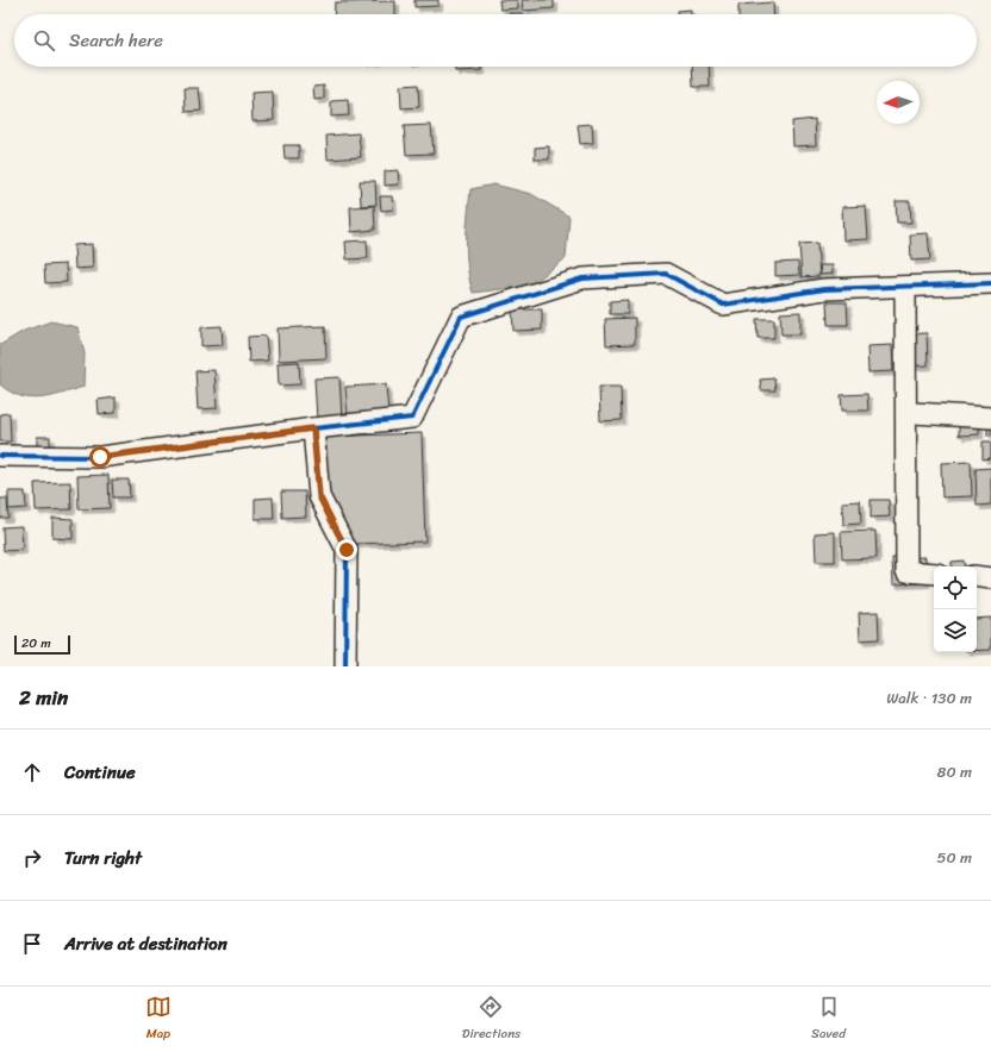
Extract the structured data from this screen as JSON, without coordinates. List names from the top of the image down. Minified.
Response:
{"scale_bar":"20 m","north":"left","page":{"search":"Search here","scale":"20 m","heading":["2 min","Walk · 130 m"],"list":[["Continue","80 m"],["Turn right","50 m"],"Arrive at destination"],"nav":["Map","Directions","Saved"]}}
